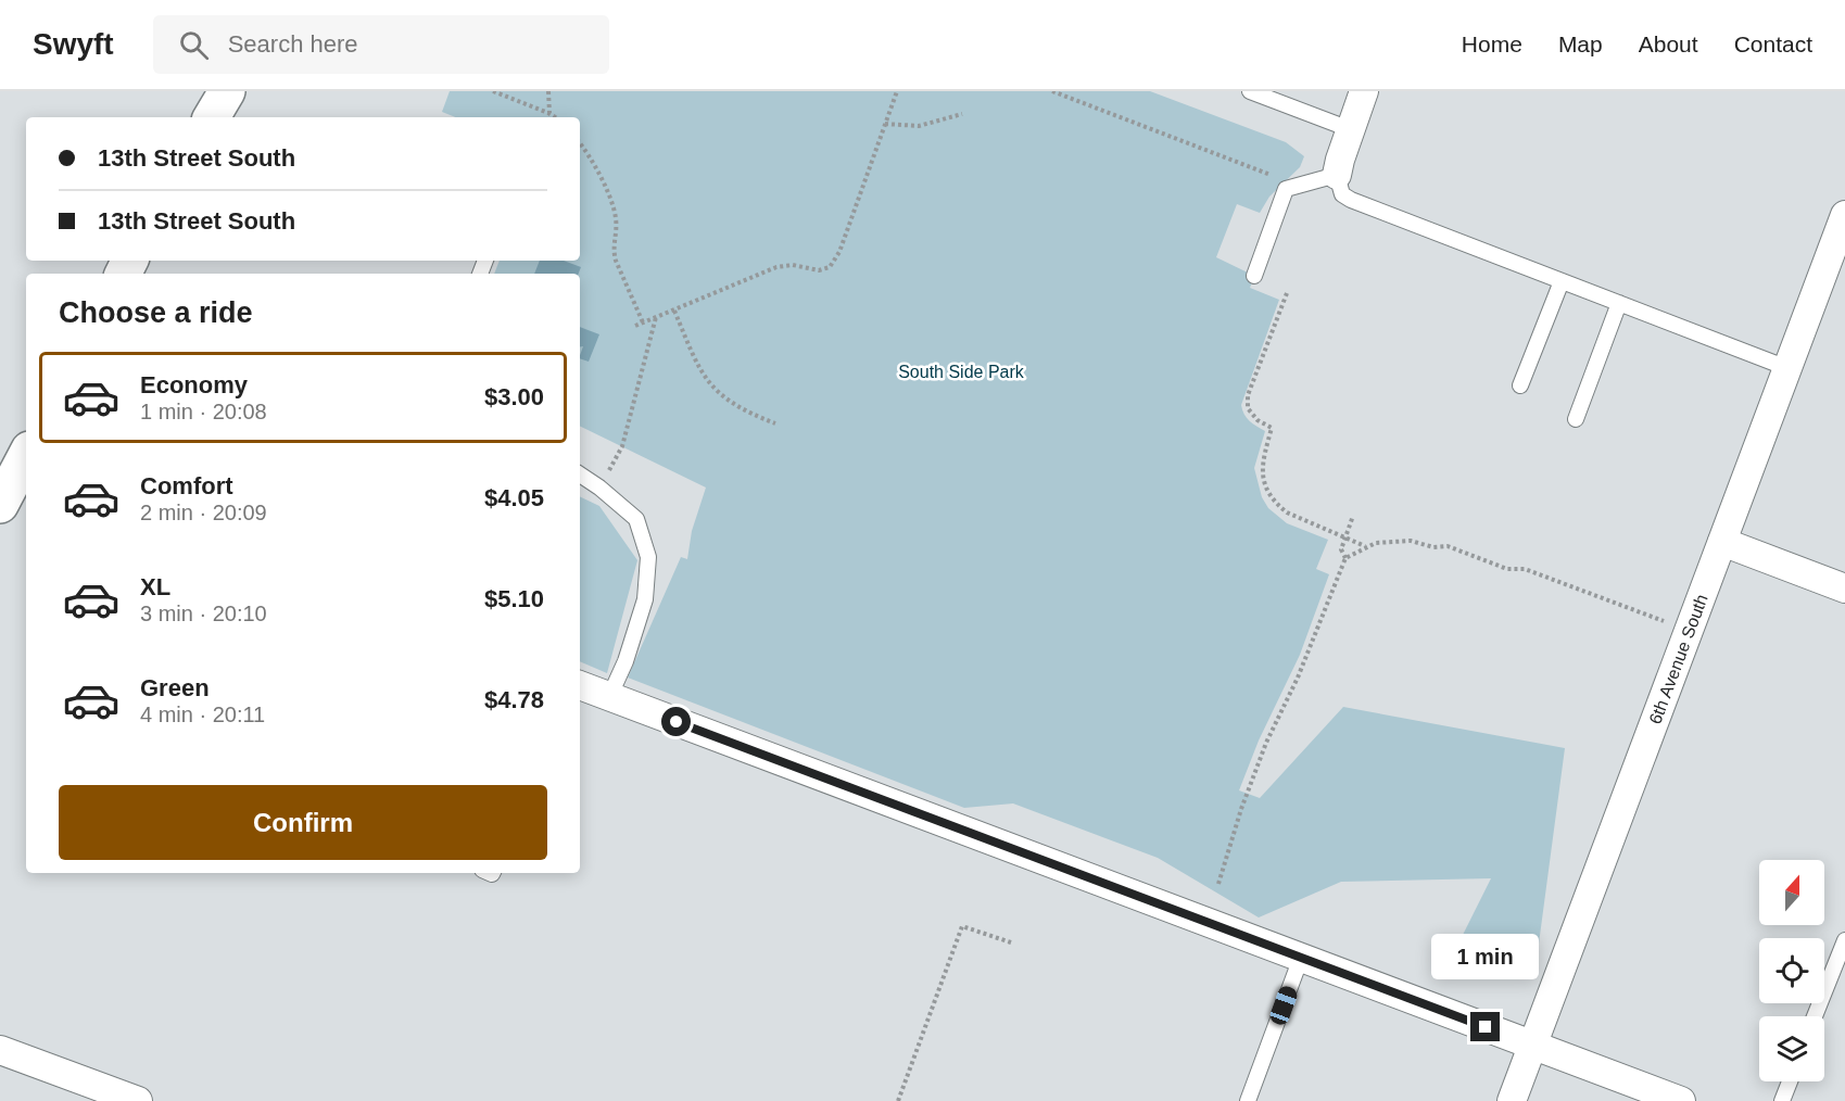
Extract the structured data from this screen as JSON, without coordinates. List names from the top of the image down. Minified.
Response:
{"streets":{"street":["6th Avenue South"]},"parks":["South Side Park"],"north":"top","page":{"header":"Swyft","search":"Search here","nav":["Home","Map","About","Contact"],"banner":["13th Street South","13th Street South"],"heading":"Choose a ride","list":[{"name":"Economy","note":"1 min · 20:08","value":"$3.00"},{"name":"Comfort","note":"2 min · 20:09","value":"$4.05"},{"name":"XL","note":"3 min · 20:10","value":"$5.10"},{"name":"Green","note":"4 min · 20:11","value":"$4.78"}],"buttons":"Confirm","bubble":"1 min"}}
